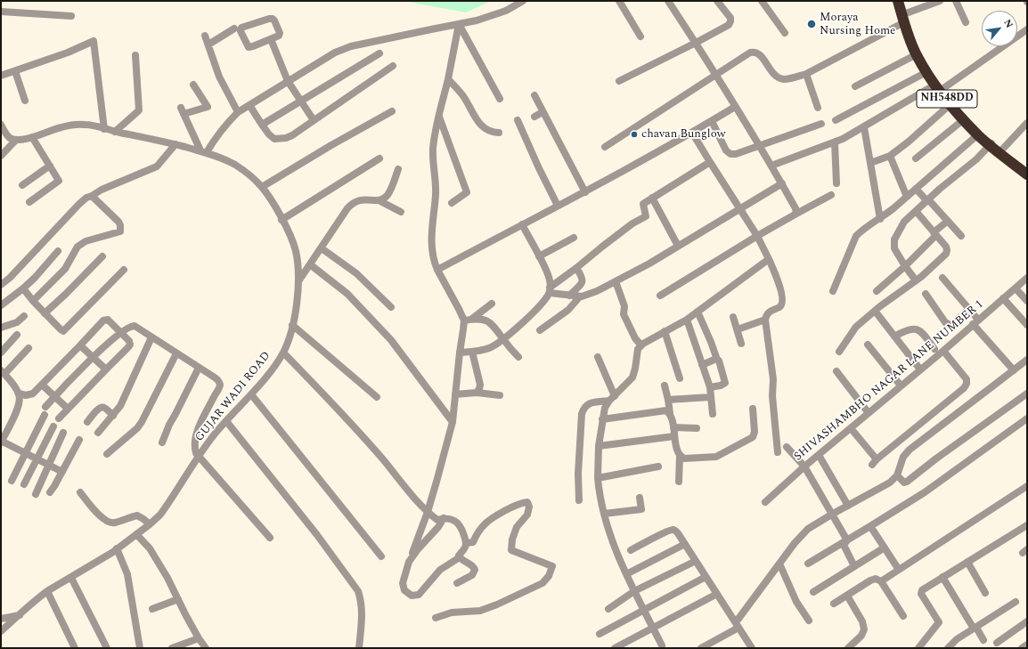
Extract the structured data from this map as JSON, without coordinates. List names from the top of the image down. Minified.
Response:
{"streets":{"highway":["NH548DD"],"street":["SHIVASHAMBHO NAGAR LANE NUMBER 1","GUJAR WADI ROAD"]},"places":["Moraya Nursing Home","chavan Bunglow"],"north":"top right"}
